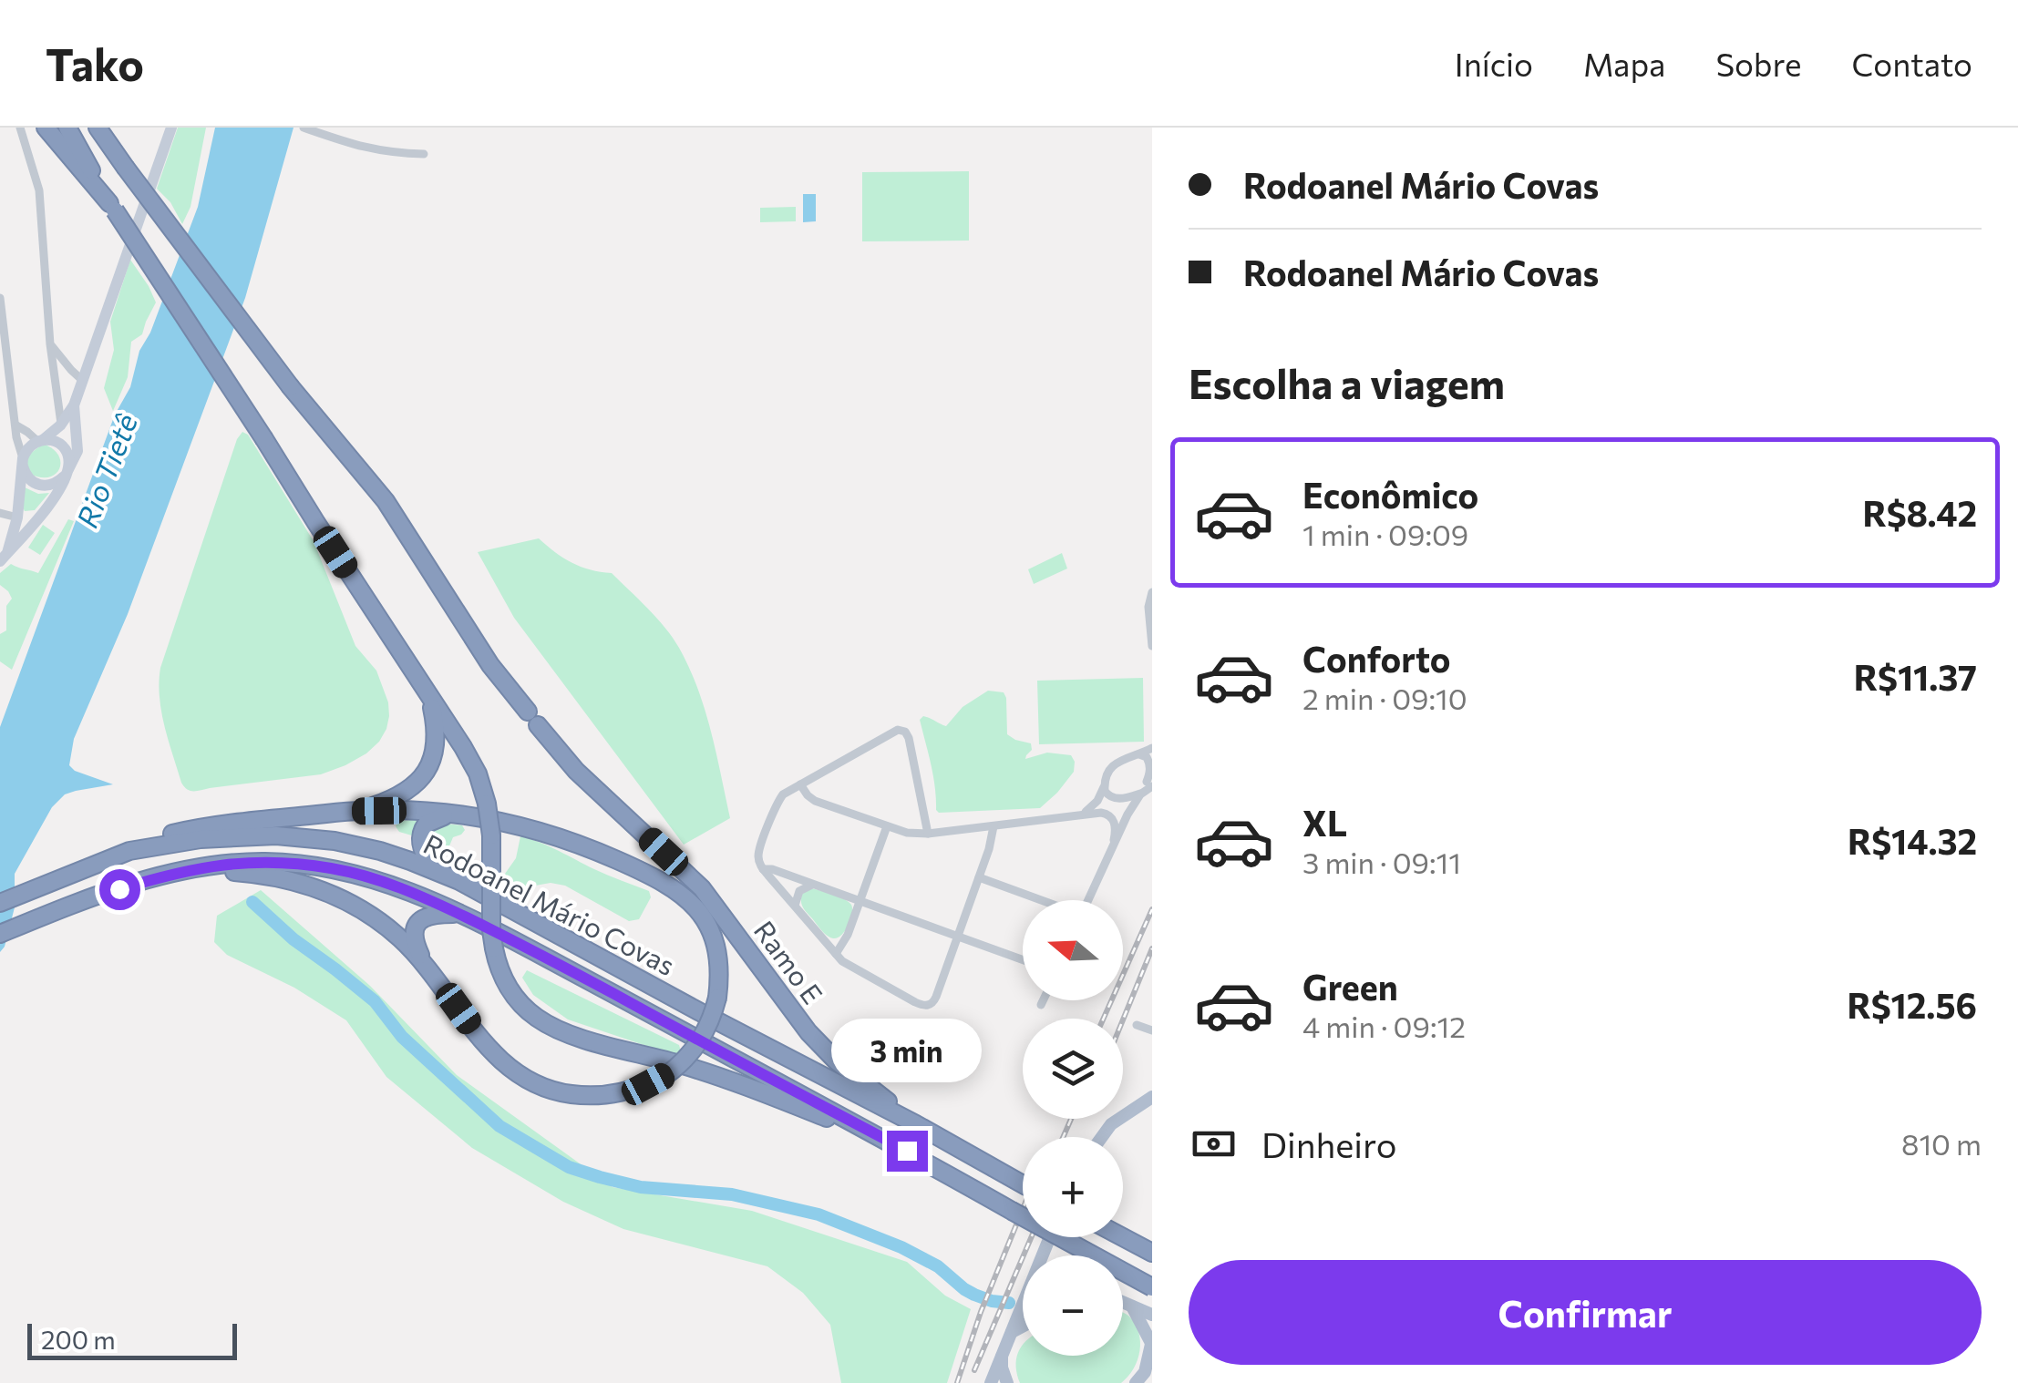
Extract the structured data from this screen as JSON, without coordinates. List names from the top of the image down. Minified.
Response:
{"streets":{"highway":["Rodoanel Mário Covas","Ramo E"]},"crossings":[["Rodoanel Mário Covas","Ramo E"]],"water":["Rio Tietê"],"scale_bar":"200 m","north":"left","page":{"header":"Tako","nav":["Início","Mapa","Sobre","Contato"],"banner":["Rodoanel Mário Covas","Rodoanel Mário Covas"],"heading":"Escolha a viagem","list":[{"name":"Econômico","note":"1 min · 09:09","value":"R$8.42"},{"name":"Conforto","note":"2 min · 09:10","value":"R$11.37"},{"name":"XL","note":"3 min · 09:11","value":"R$14.32"},{"name":"Green","note":"4 min · 09:12","value":"R$12.56"}],"map_buttons":["+","−"],"bubble":"3 min","pay":["Dinheiro","810 m"],"buttons":"Confirmar","scale":"200 m"}}
